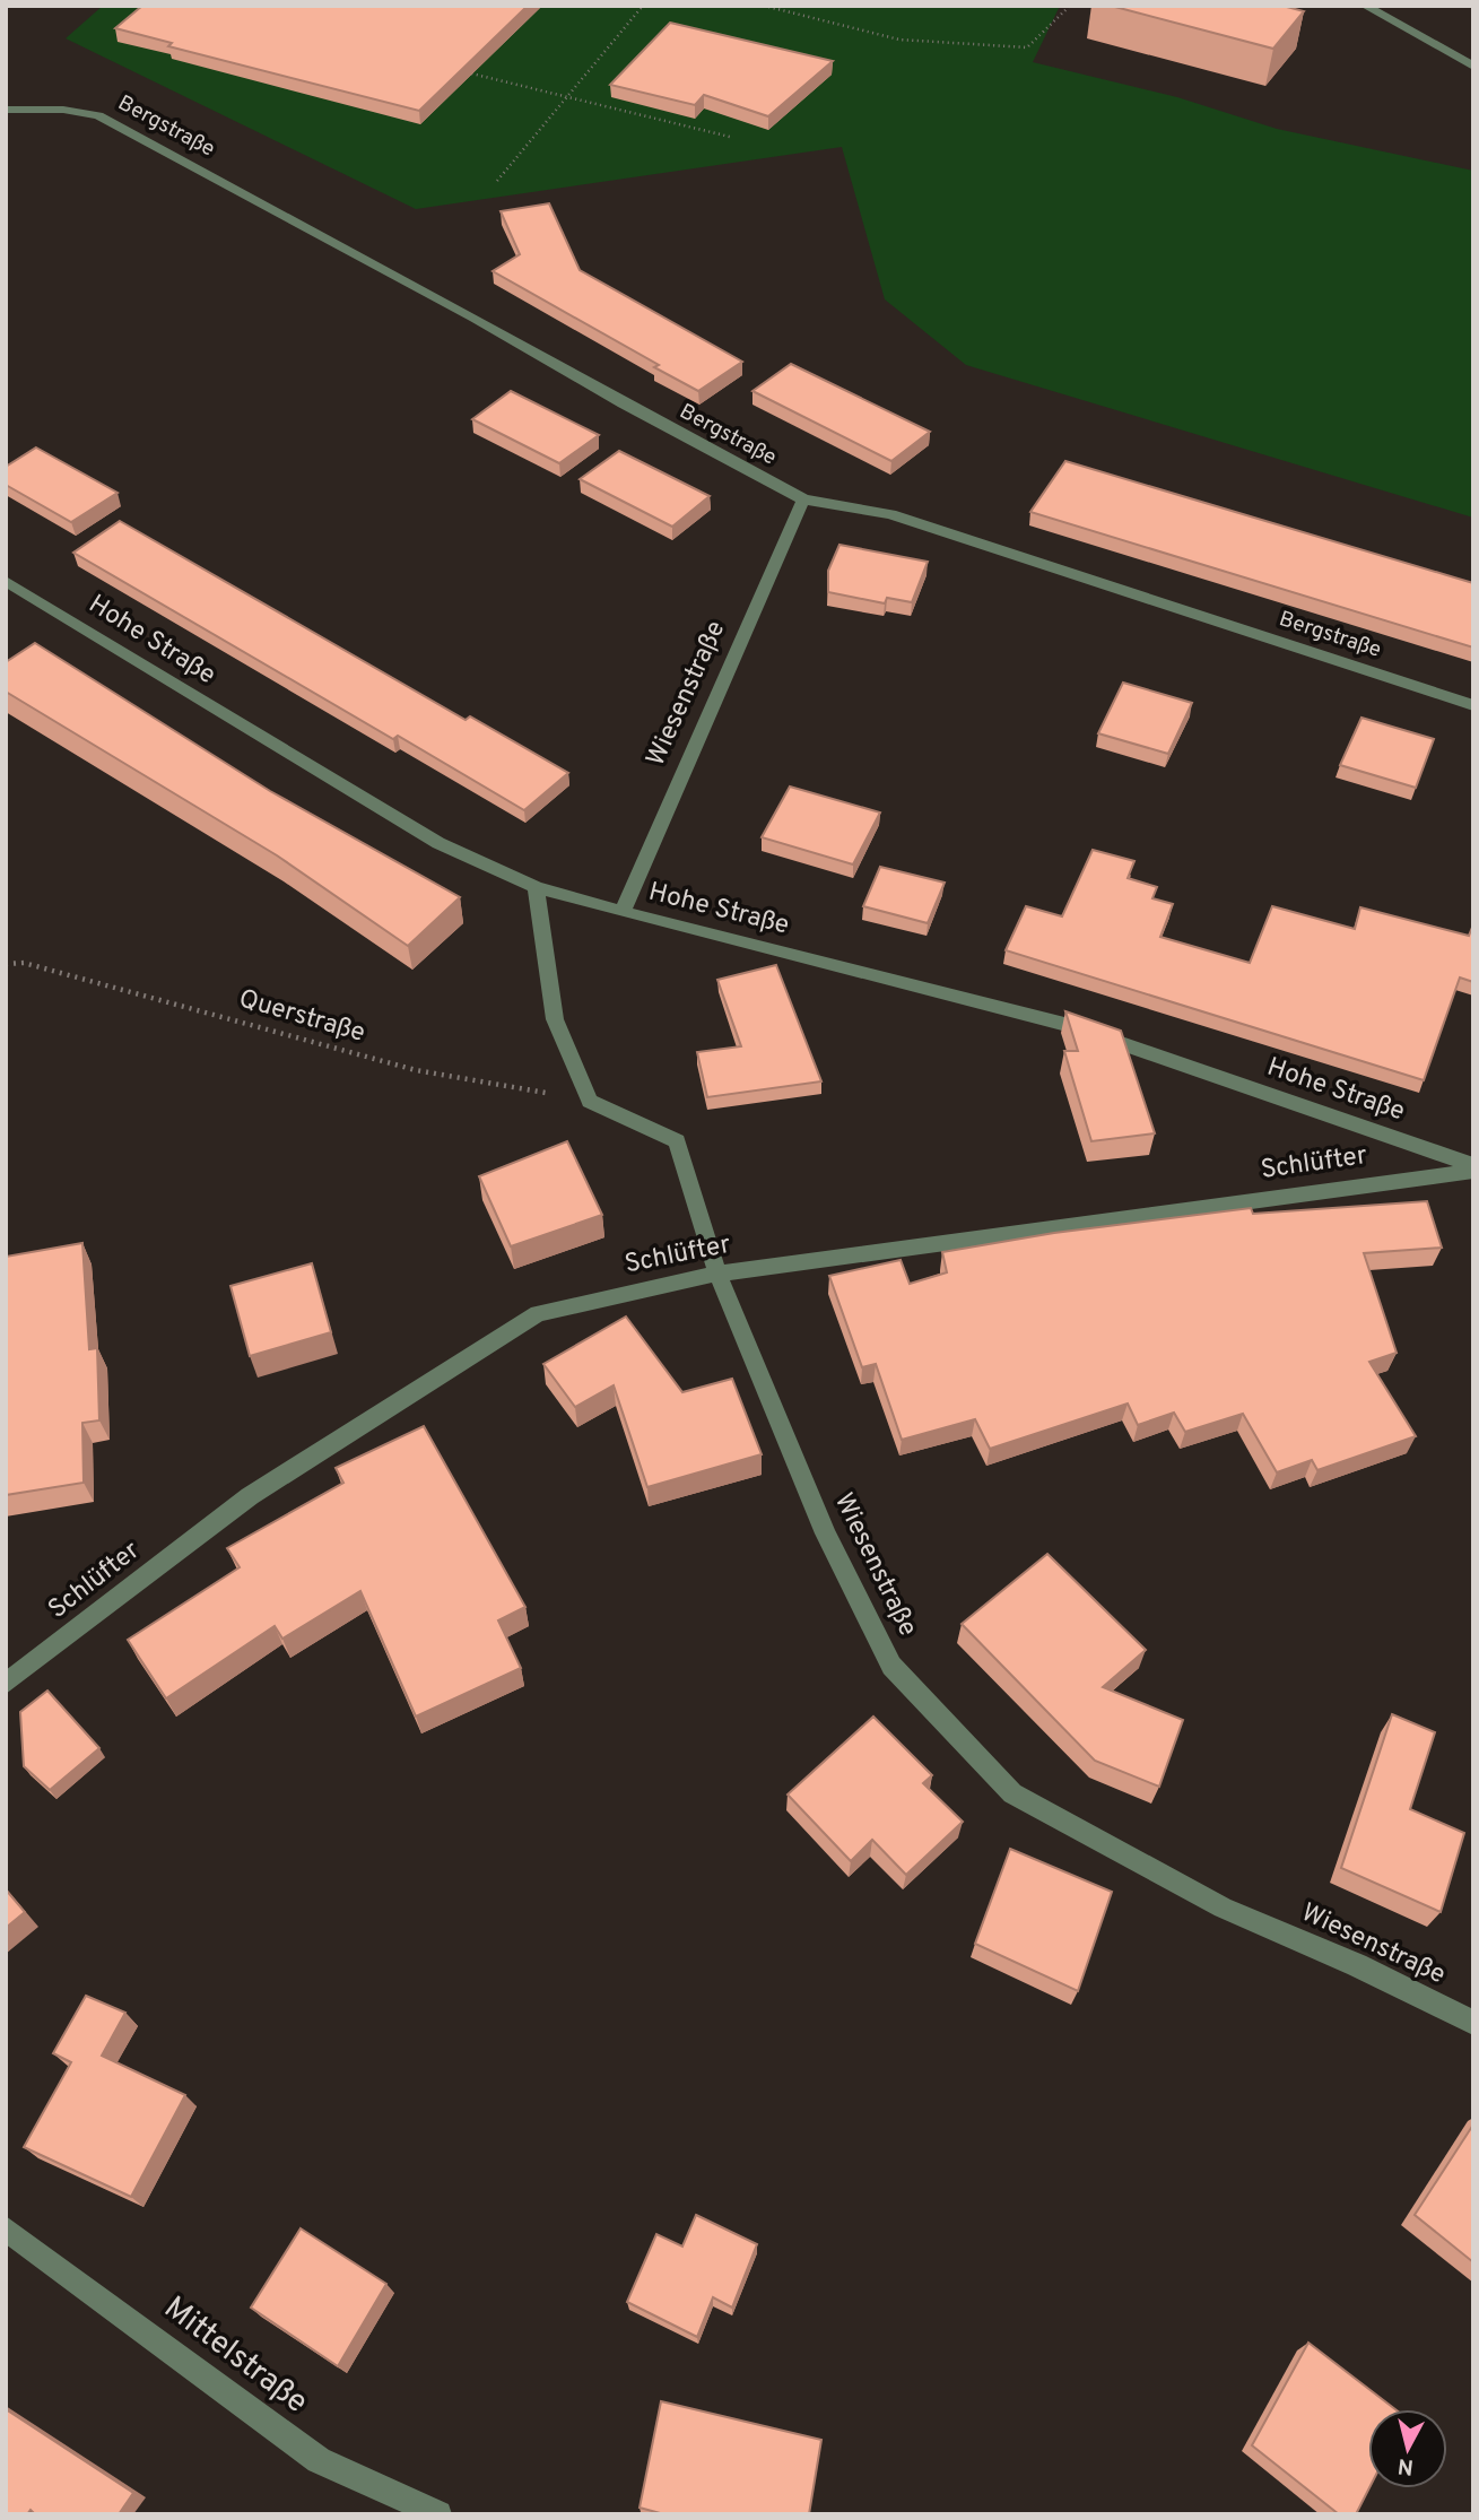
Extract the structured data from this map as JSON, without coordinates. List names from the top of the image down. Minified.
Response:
{"streets":{"street":["Bergstraße","Hohe Straße","Wiesenstraße","Schlüfter","Mittelstraße"],"path":["Querstraße"]},"crossings":[["Bergstraße","Wiesenstraße"],["Hohe Straße","Wiesenstraße"],["Hohe Straße","Schlüfter"],["Wiesenstraße","Querstraße"],["Wiesenstraße","Schlüfter"]],"north":"bottom"}
